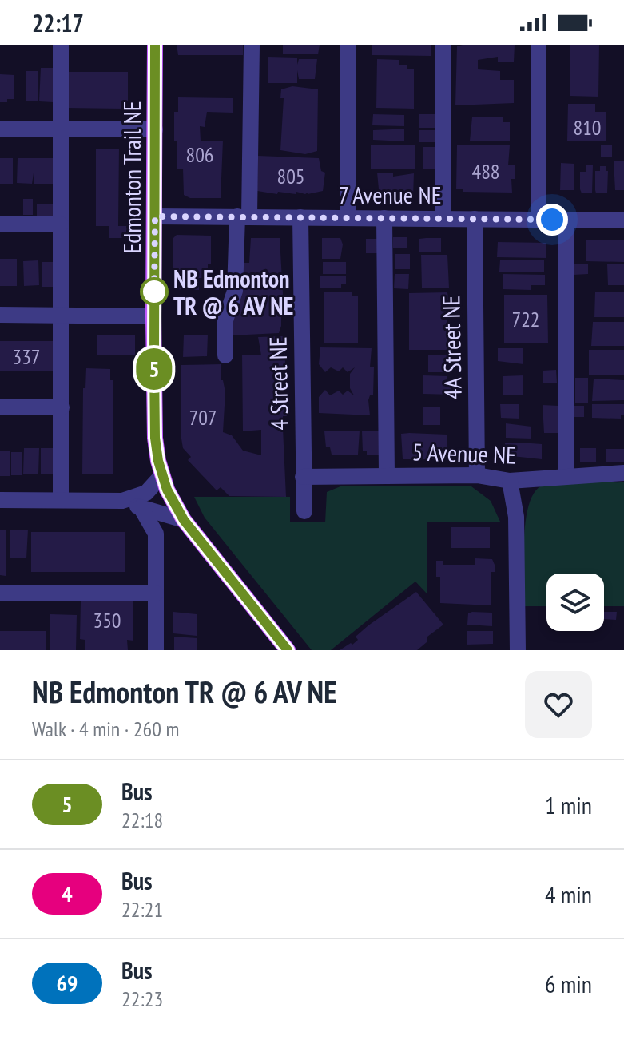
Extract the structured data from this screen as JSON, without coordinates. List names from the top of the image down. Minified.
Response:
{"streets":{"main road":["Edmonton Trail NE"],"street":["7 Avenue NE","4A Street NE","4 Street NE","5 Avenue NE"]},"crossings":[["Edmonton Trail NE","7 Avenue NE"],["7 Avenue NE","4A Street NE"],["7 Avenue NE","4 Street NE"],["4A Street NE","5 Avenue NE"],["4 Street NE","5 Avenue NE"]],"places":["NB Edmonton TR @ 6 AV NE"],"lines":["bus line 5"],"house_numbers":["810","806","488","805","722","337","707","350"],"page":{"status":"22:17","on_map":"5","heading":["NB Edmonton TR @ 6 AV NE","Walk · 4 min · 260 m"],"list":[{"mark":"5","name":"Bus","note":"22:18","value":"1 min"},{"mark":"4","name":"Bus","note":"22:21","value":"4 min"},{"mark":"69","name":"Bus","note":"22:23","value":"6 min"}]}}
